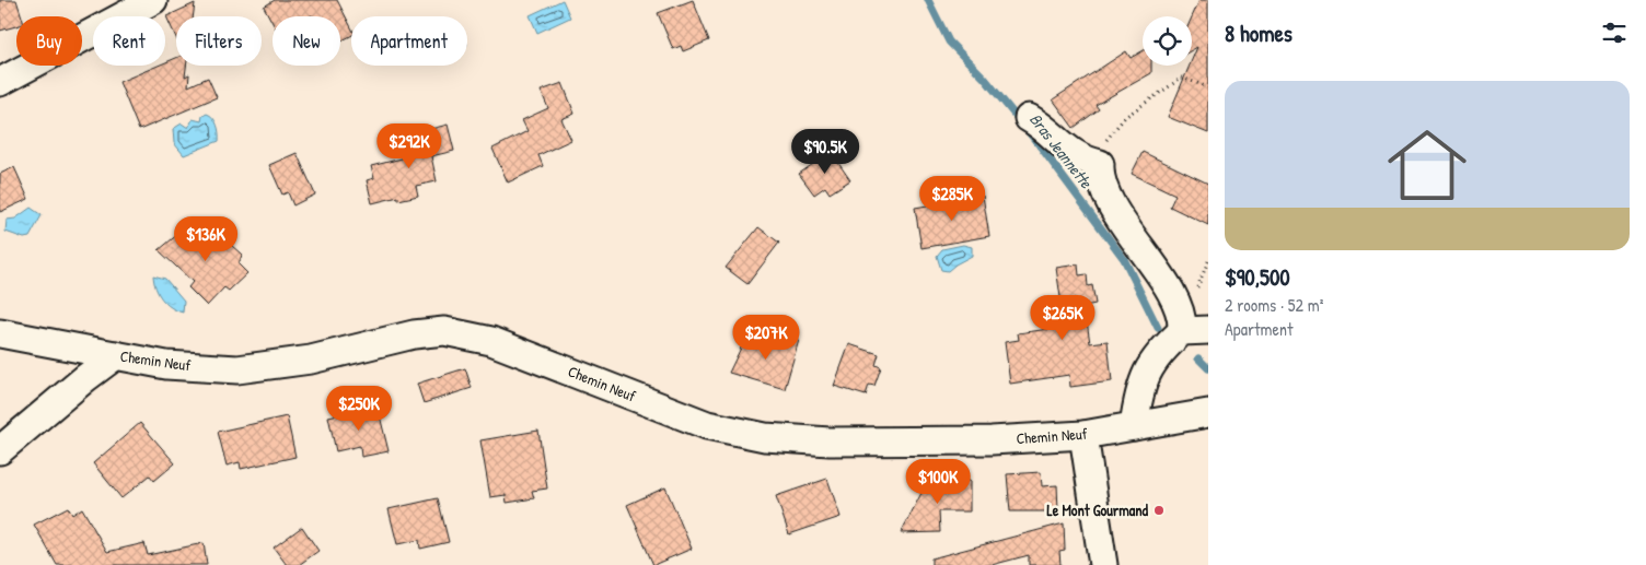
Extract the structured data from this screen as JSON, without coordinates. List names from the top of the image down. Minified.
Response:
{"streets":{"street":["Chemin Neuf"]},"water":["Bras Jeannette"],"places":["Le Mont Gourmand"],"page":{"heading":"8 homes","chip":["Buy","Rent","Filters","New","Apartment"],"list":[{"name":"$90,500","note":"2 rooms · 52 m² · Apartment"}],"price":["$292K","$90.5K","$285K","$136K","$265K","$207K","$250K","$100K"]}}
